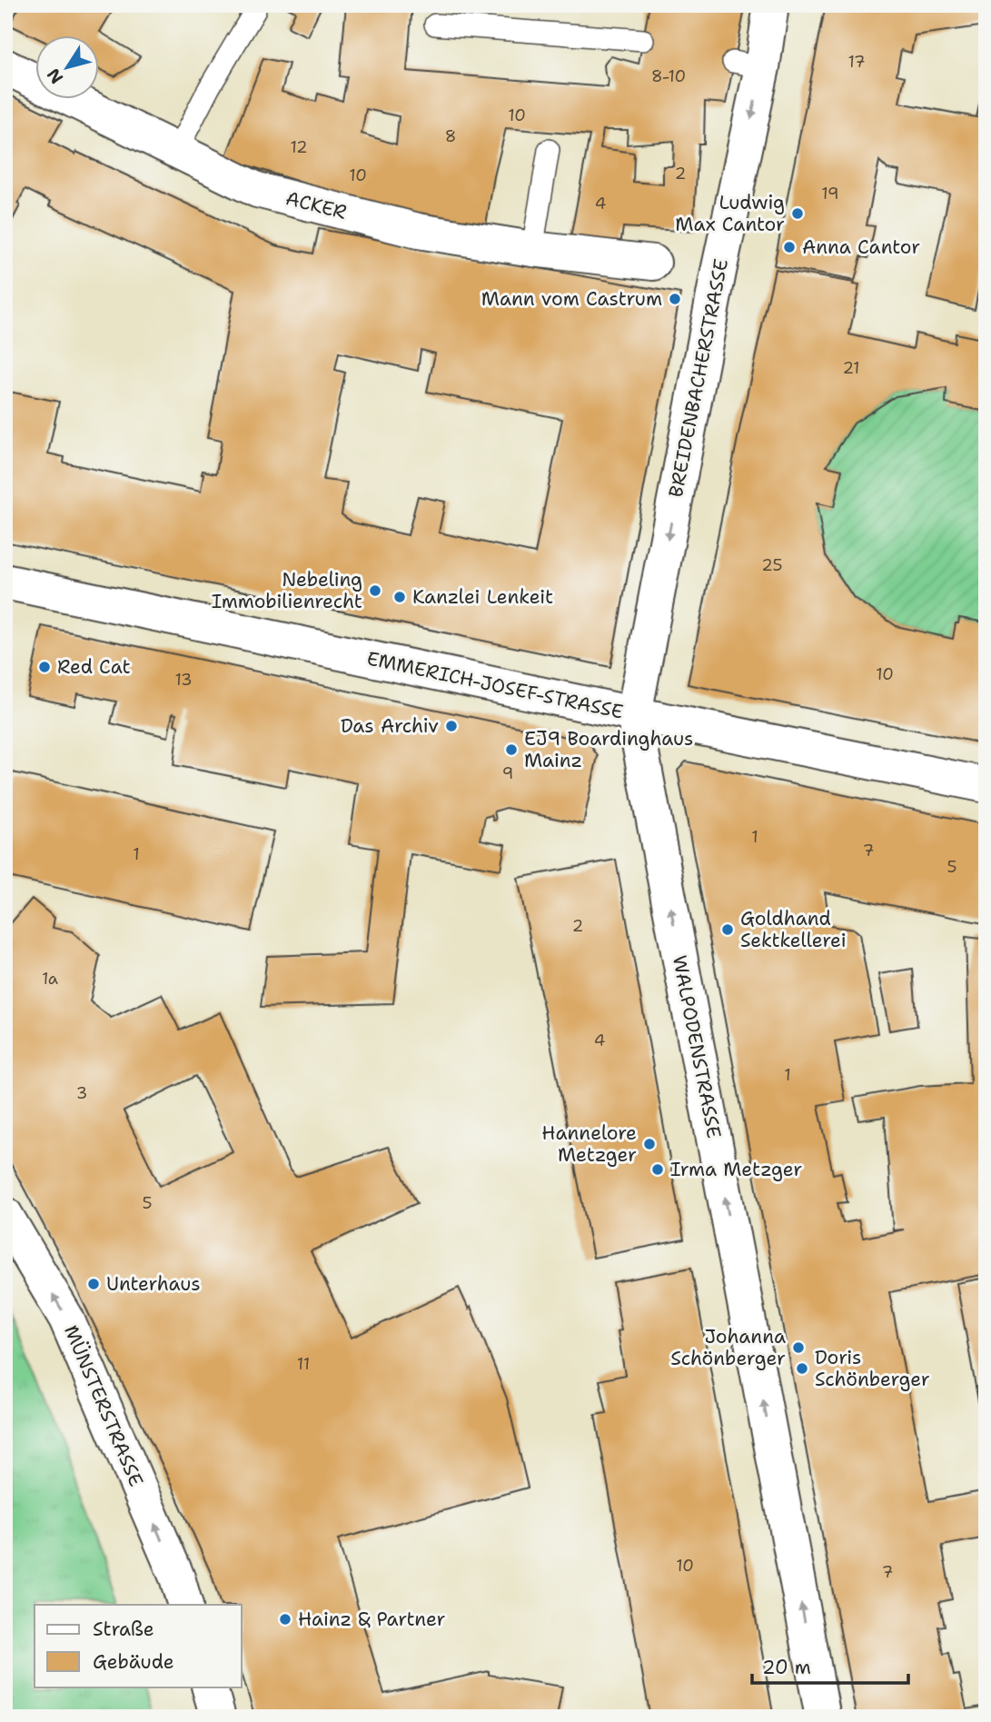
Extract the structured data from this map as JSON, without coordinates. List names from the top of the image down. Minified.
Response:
{"streets":{"street":["ACKER","BREIDENBACHERSTRASSE","EMMERICH-JOSEF-STRASSE","WALPODENSTRASSE","MÜNSTERSTRASSE"]},"crossings":[["BREIDENBACHERSTRASSE","EMMERICH-JOSEF-STRASSE"],["BREIDENBACHERSTRASSE","WALPODENSTRASSE"],["EMMERICH-JOSEF-STRASSE","WALPODENSTRASSE"]],"one_way":["BREIDENBACHERSTRASSE","WALPODENSTRASSE","MÜNSTERSTRASSE"],"places":["Ludwig Max Cantor","Anna Cantor","Mann vom Castrum","Nebeling Immobilienrecht","Kanzlei Lenkeit","Red Cat","Das Archiv","EJ9 Boardinghaus Mainz","Goldhand Sektkellerei","Hannelore Metzger","Irma Metzger","Unterhaus","Johanna Schönberger","Doris Schönberger","Hainz & Partner"],"house_numbers":["17","8-10","10","8","12","2","10","19","4","21","25","10","13","9","1","7","1","5","2","1a","4","1","3","5","11","10","7"],"legend":["Straße","Gebäude"],"scale_bar":"20 m","north":"bottom left"}
